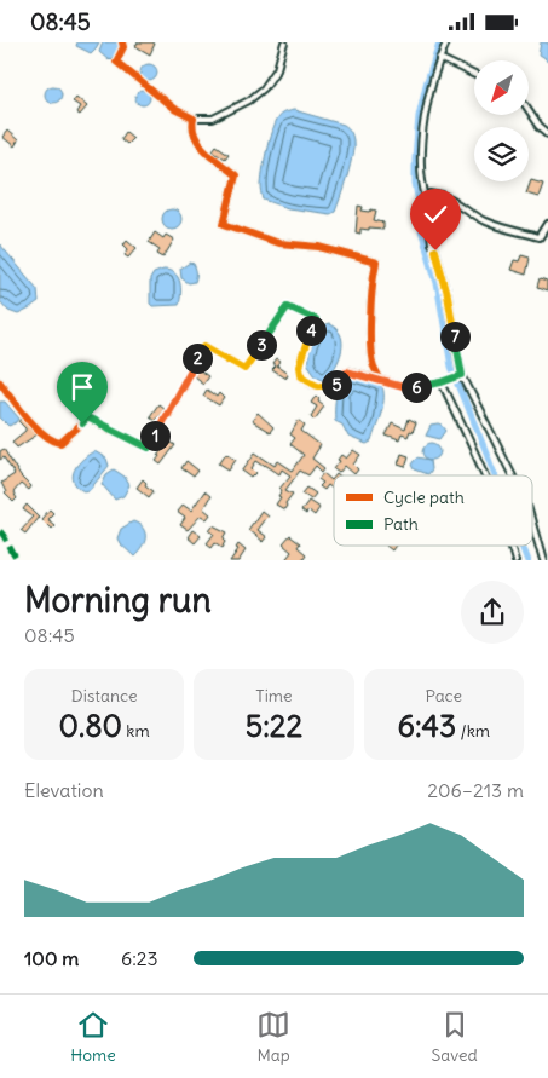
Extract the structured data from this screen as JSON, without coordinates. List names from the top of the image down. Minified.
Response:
{"legend":["Cycle path","Path"],"north":"bottom left","page":{"status":"08:45","pins":["4","7","3","2","5","6","1"],"heading":["Morning run","08:45"],"stats":[["Distance","0.80 km"],["Time","5:22"],["Pace","6:43 /km"]],"chart":["Elevation","206–213 m"],"list":[{"name":"100 m","note":"6:23"}],"tabs":["Home","Map","Saved"]}}
